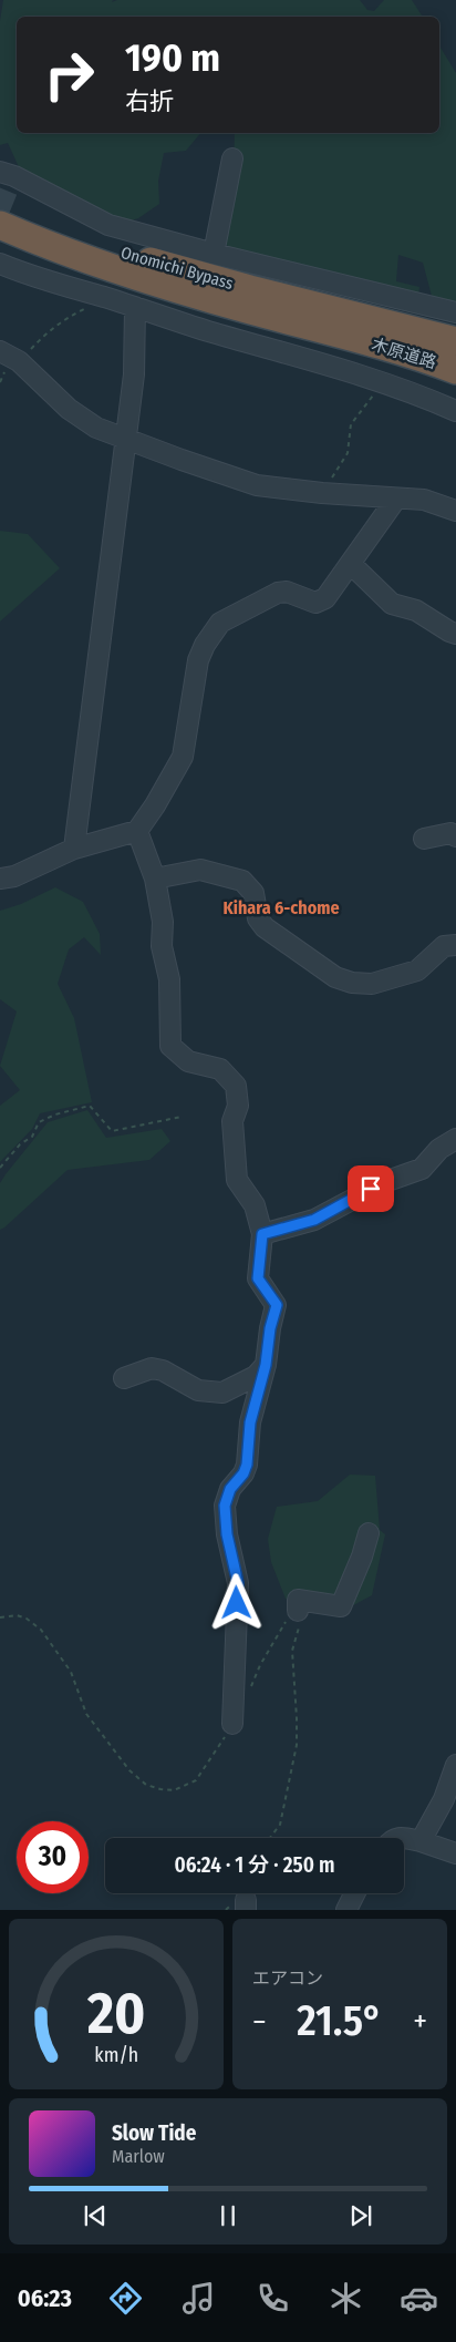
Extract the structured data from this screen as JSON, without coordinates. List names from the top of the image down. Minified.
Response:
{"streets":{"highway":["Onomichi Bypass","木原道路"]},"crossings":[["Onomichi Bypass","木原道路"]],"districts":["Kihara 6-chome"],"page":{"turn":["190 m","右折"],"limit":"30","trip":"06:24 · 1 分 · 250 m","tile":"エアコン","heat":["−","21.5°","+"],"song":["Slow Tide","Marlow"],"tabs":"06:23","gauge":["20","km/h"]}}
